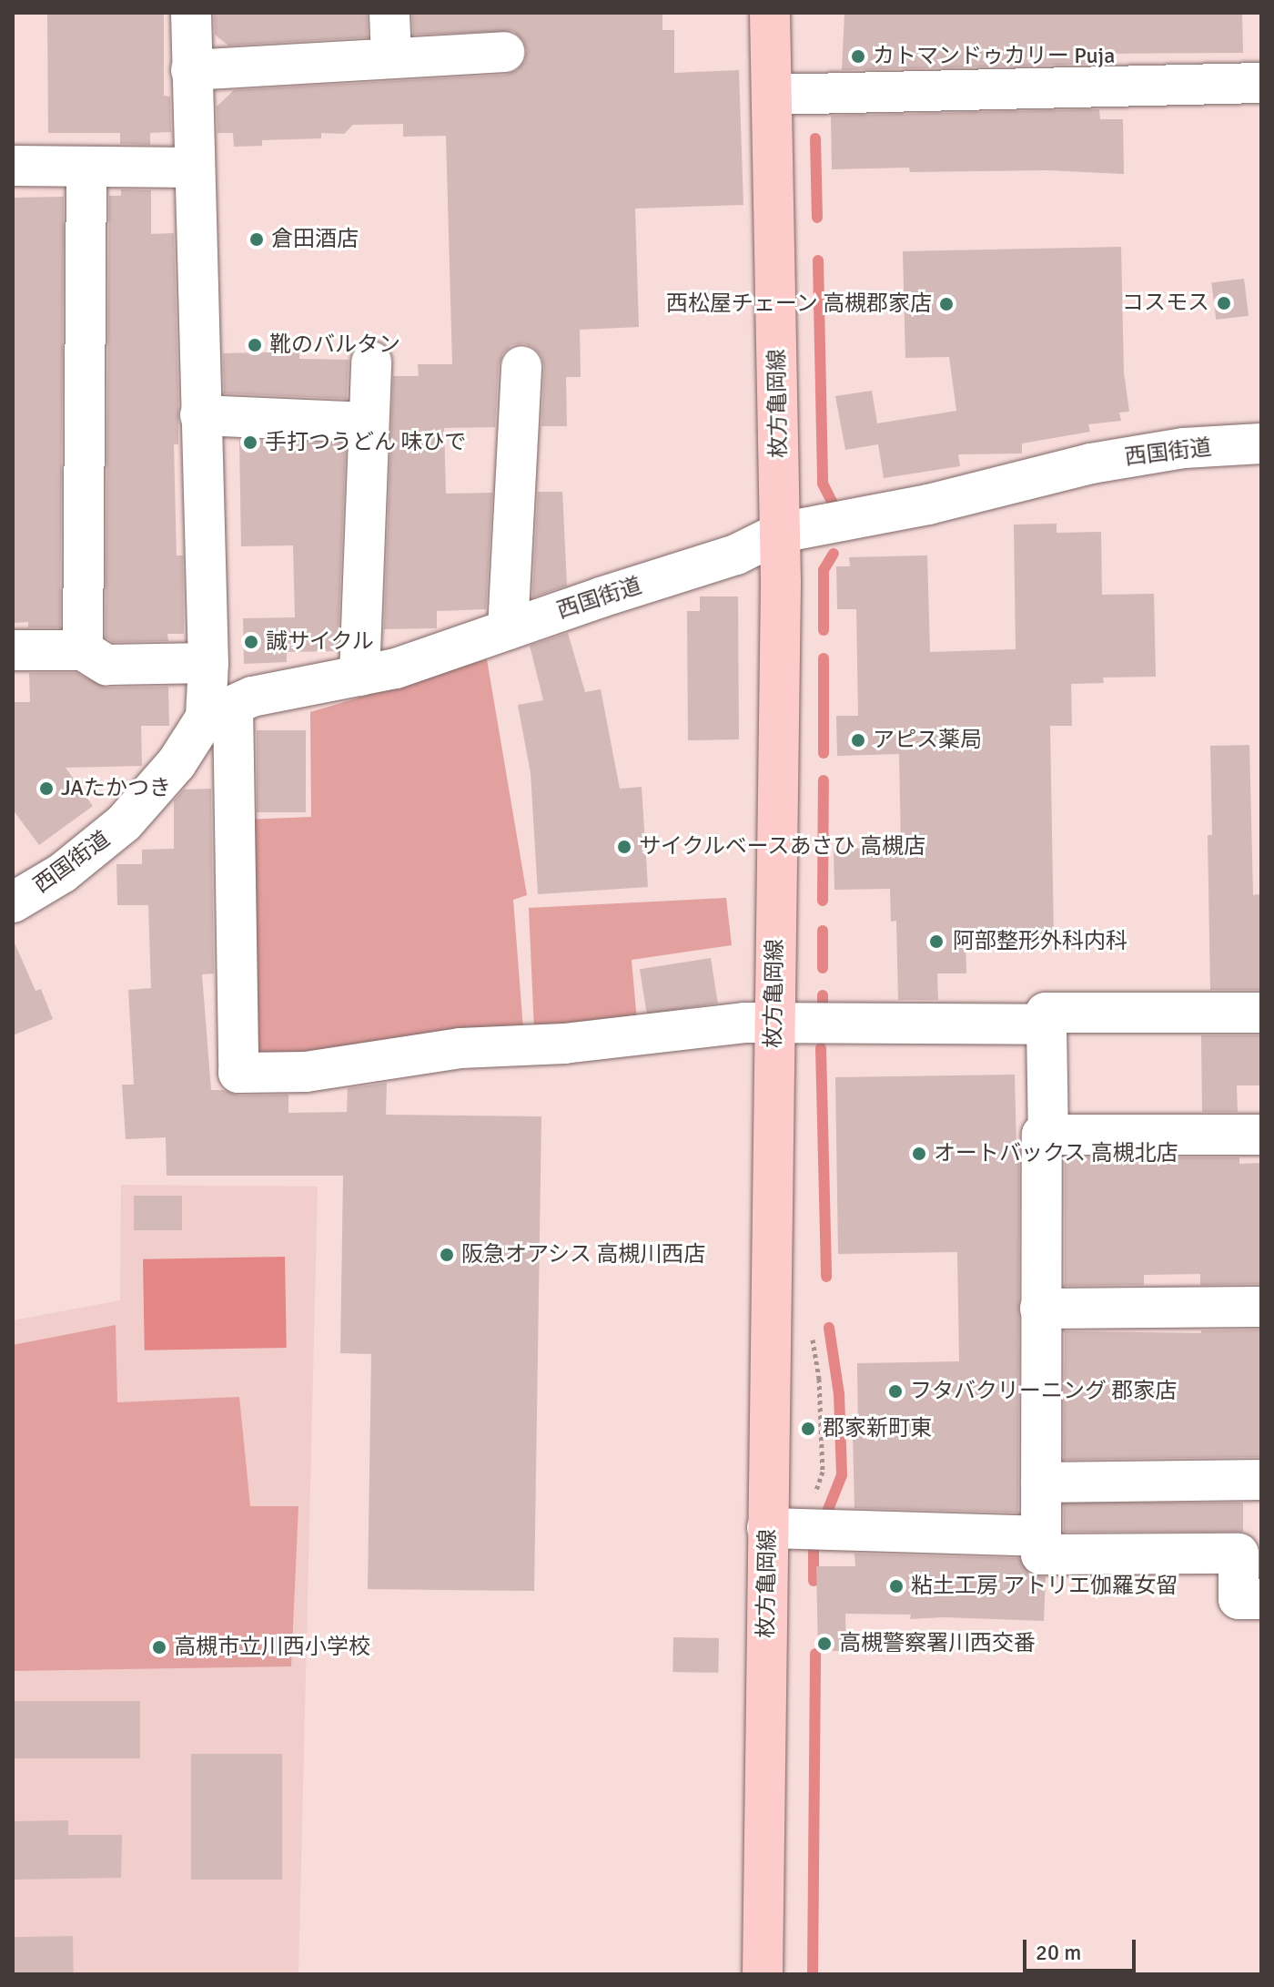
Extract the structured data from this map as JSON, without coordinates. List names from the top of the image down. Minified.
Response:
{"streets":{"main road":["枚方亀岡線"],"street":["西国街道"]},"crossings":[["枚方亀岡線","西国街道"]],"places":["カトマンドゥカリー Puja","倉田酒店","コスモス","西松屋チェーン 高槻郡家店","靴のバルタン","手打つうどん 味ひで","誠サイクル","アピス薬局","JAたかつき","サイクルベースあさひ 高槻店","阿部整形外科内科","オートバックス 高槻北店","阪急オアシス 高槻川西店","フタバクリーニング 郡家店","郡家新町東","粘土工房 アトリエ伽羅女留","高槻警察署川西交番","高槻市立川西小学校"],"scale_bar":"20 m"}
